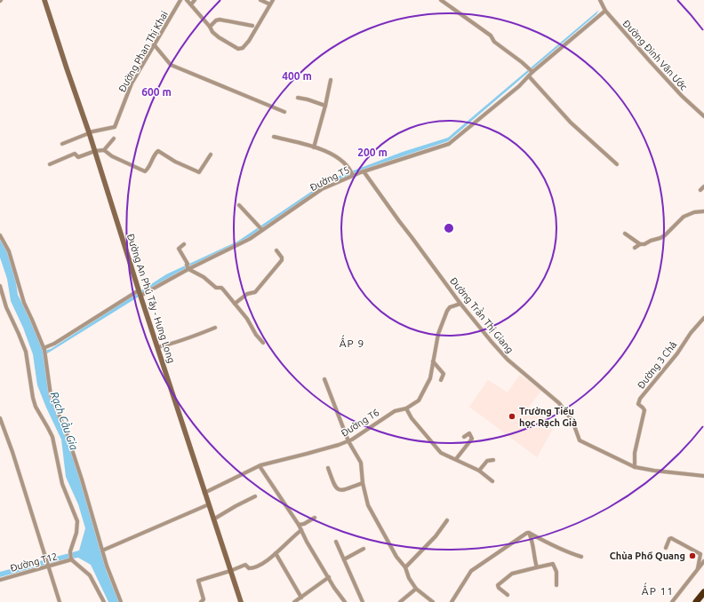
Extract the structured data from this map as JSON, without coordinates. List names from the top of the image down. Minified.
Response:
{"streets":{"street":["Đường Phan Thị Khai","Đường Đinh Văn Ước","Đường T5","Đường An Phú Tây - Hưng Long","Đường Trần Thị Giang","Đường 3 Chả","Đường T6","Đường T12"]},"crossings":[["Đường Phan Thị Khai","Đường An Phú Tây - Hưng Long"],["Đường Đinh Văn Ước","Đường T5"],["Đường T5","Đường An Phú Tây - Hưng Long"],["Đường T5","Đường Trần Thị Giang"],["Đường An Phú Tây - Hưng Long","Đường T6"],["Đường Trần Thị Giang","Đường 3 Chả"],["Đường Trần Thị Giang","Đường T6"]],"districts":["ẤP 9","ẤP 11"],"water":["Rạch Cầu Gia"],"places":["Trường Tiểu học Rạch Già","Chùa Phổ Quang"],"rings":["400 m","600 m","200 m"]}
